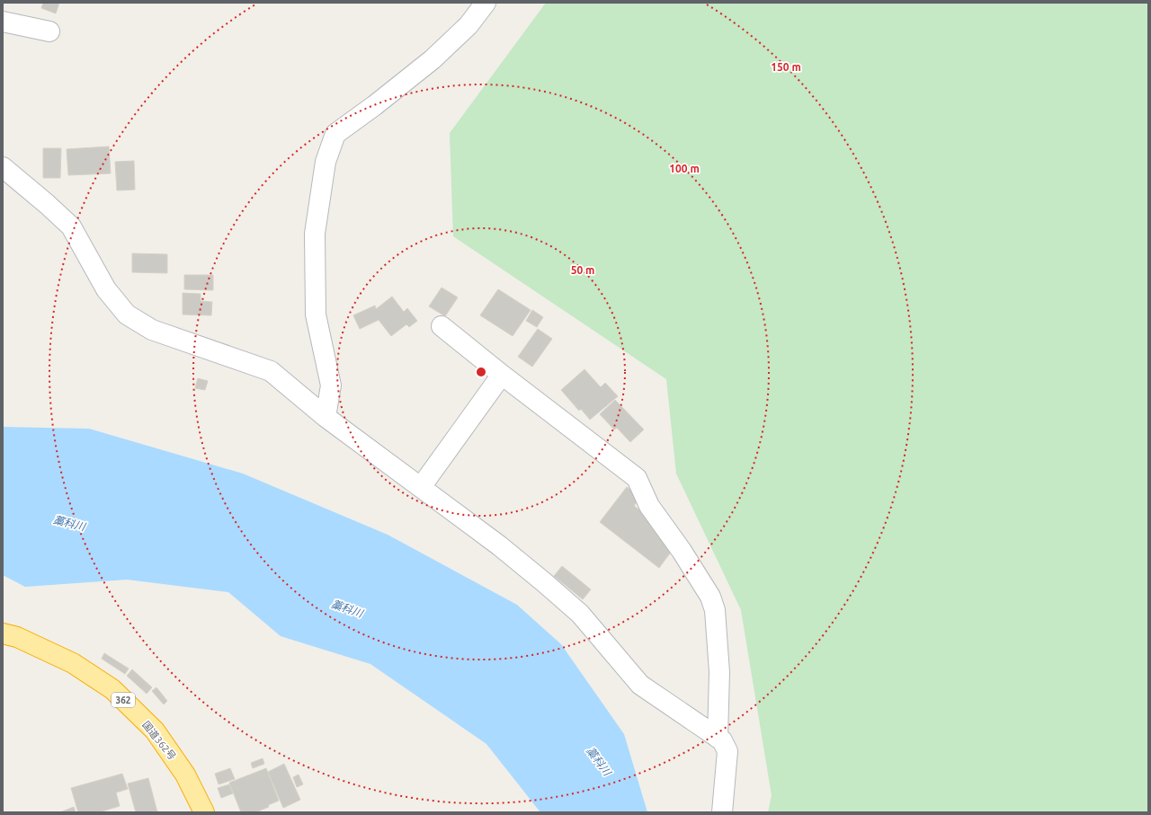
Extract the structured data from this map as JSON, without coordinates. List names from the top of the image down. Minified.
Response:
{"streets":{"highway":["362","国道362号"]},"water":["藁科川"],"rings":["150 m","100 m","50 m"]}
